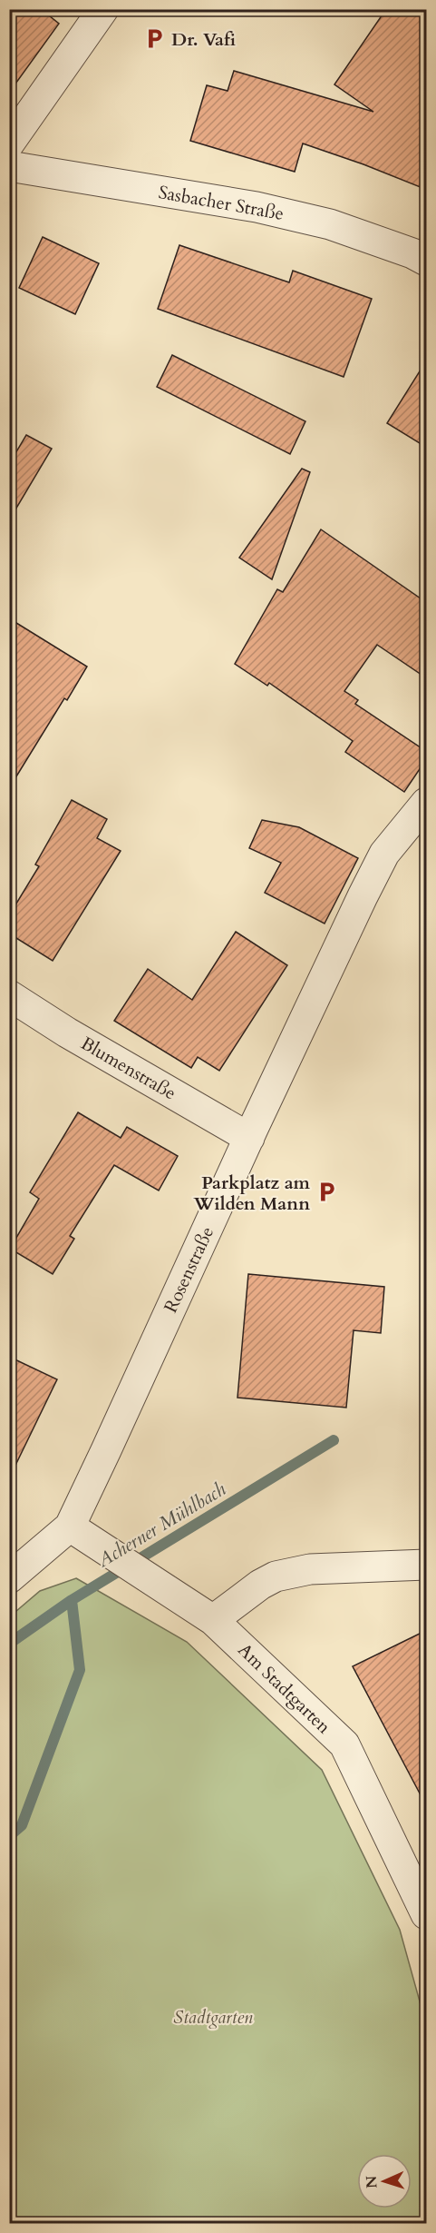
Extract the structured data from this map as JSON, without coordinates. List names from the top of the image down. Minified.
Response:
{"streets":{"street":["Sasbacher Straße","Blumenstraße","Rosenstraße","Am Stadtgarten"]},"crossings":[["Blumenstraße","Rosenstraße"],["Rosenstraße","Am Stadtgarten"]],"water":["Acherner Mühlbach"],"parks":["Stadtgarten"],"places":{"parking":["Dr. Vafi","Parkplatz am Wilden Mann"]},"north":"left"}
